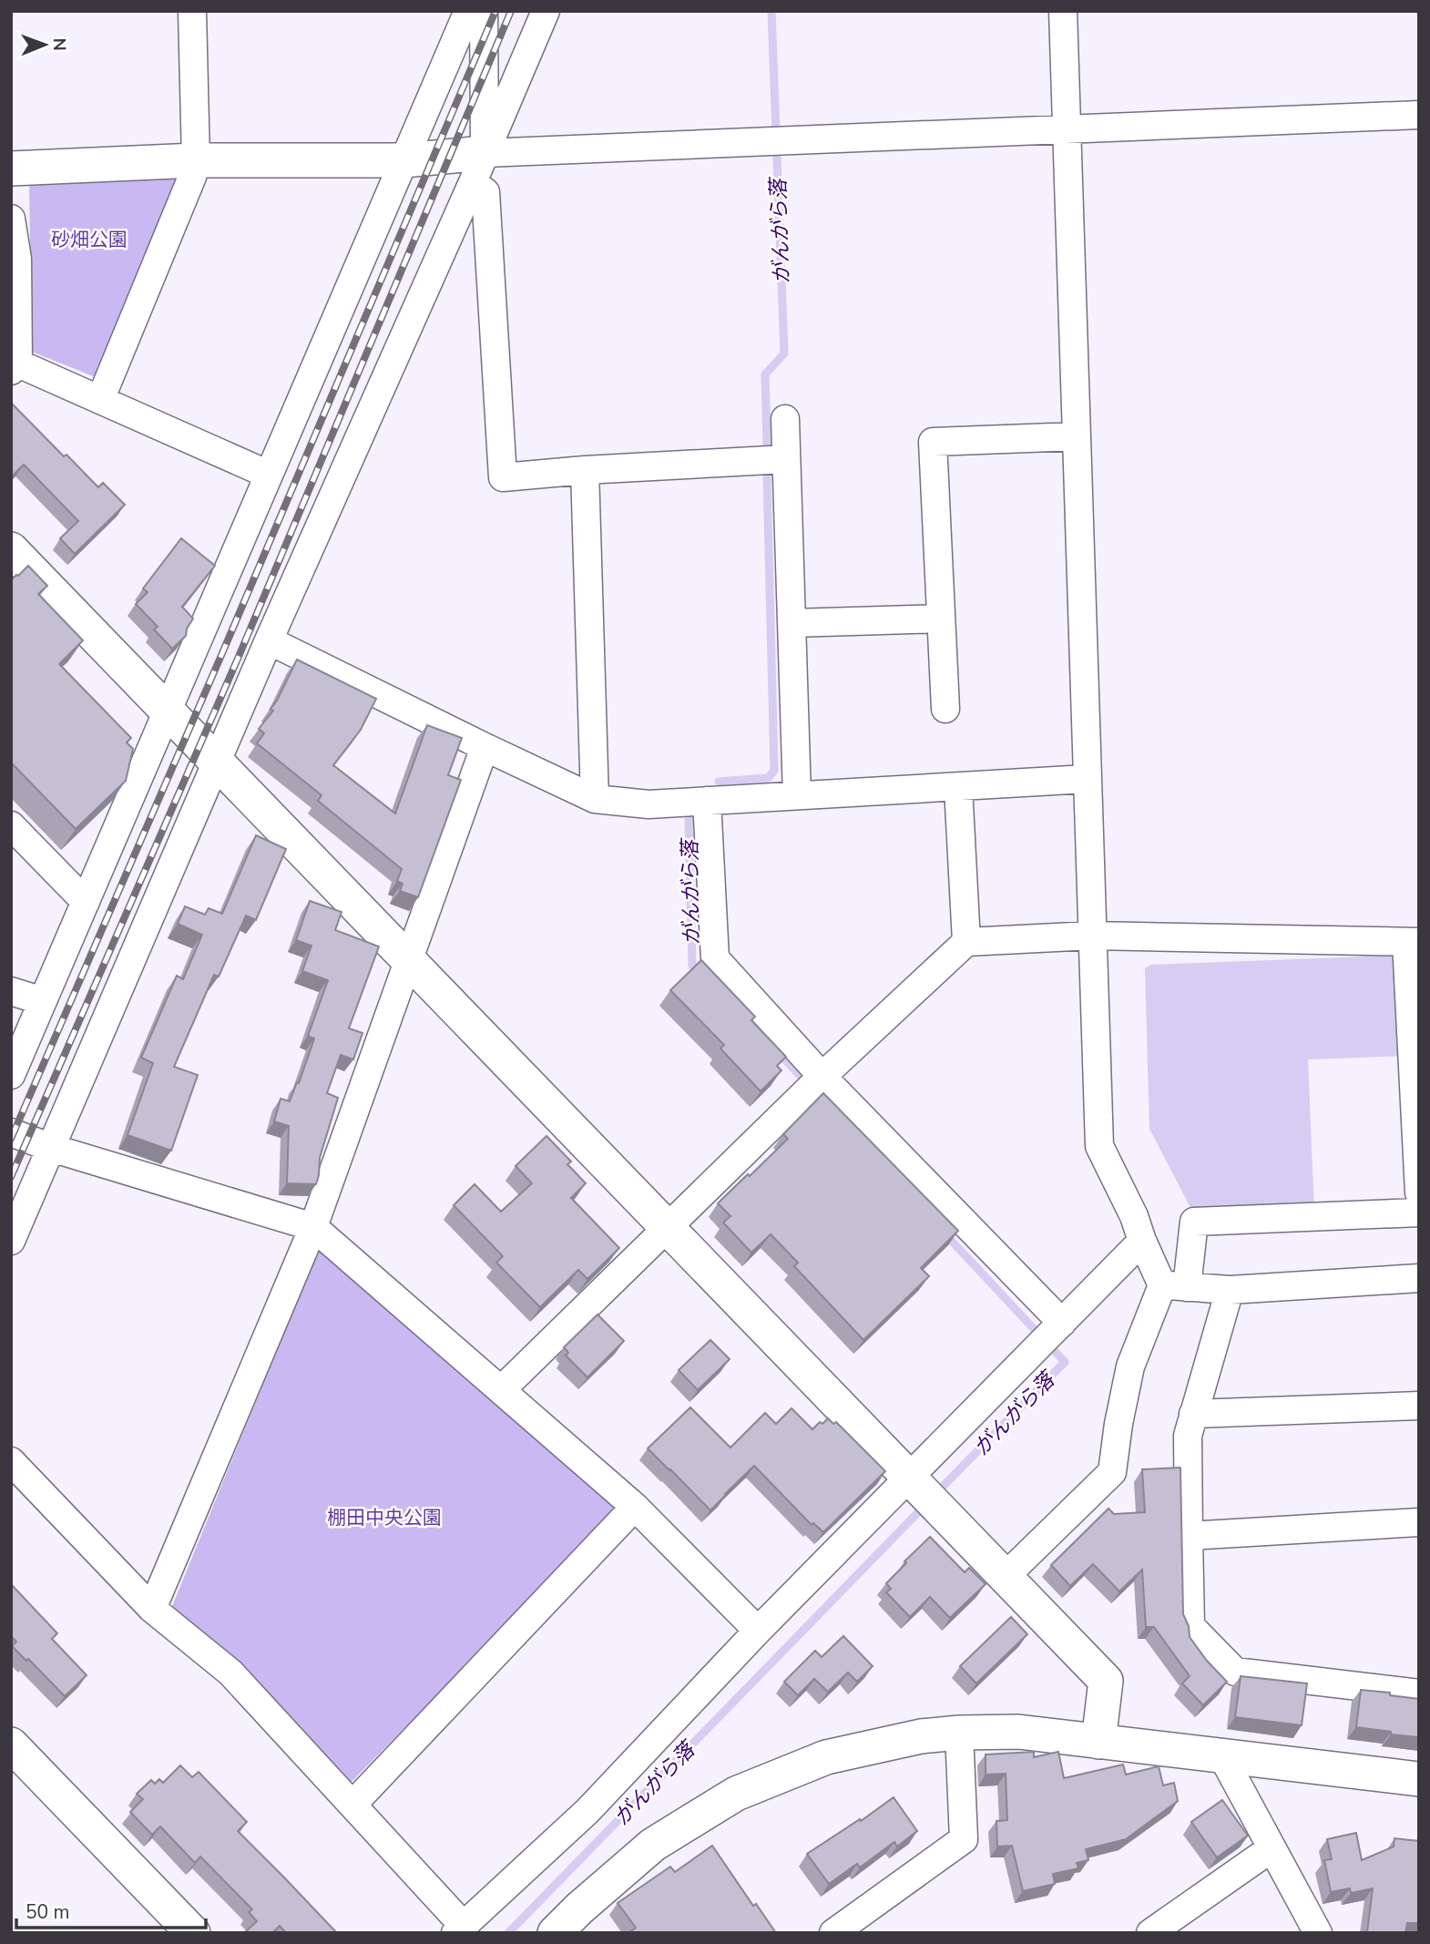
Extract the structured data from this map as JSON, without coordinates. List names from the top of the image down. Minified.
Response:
{"water":["がんがら落"],"parks":["砂畑公園","棚田中央公園"],"scale_bar":"50 m","north":"right"}
